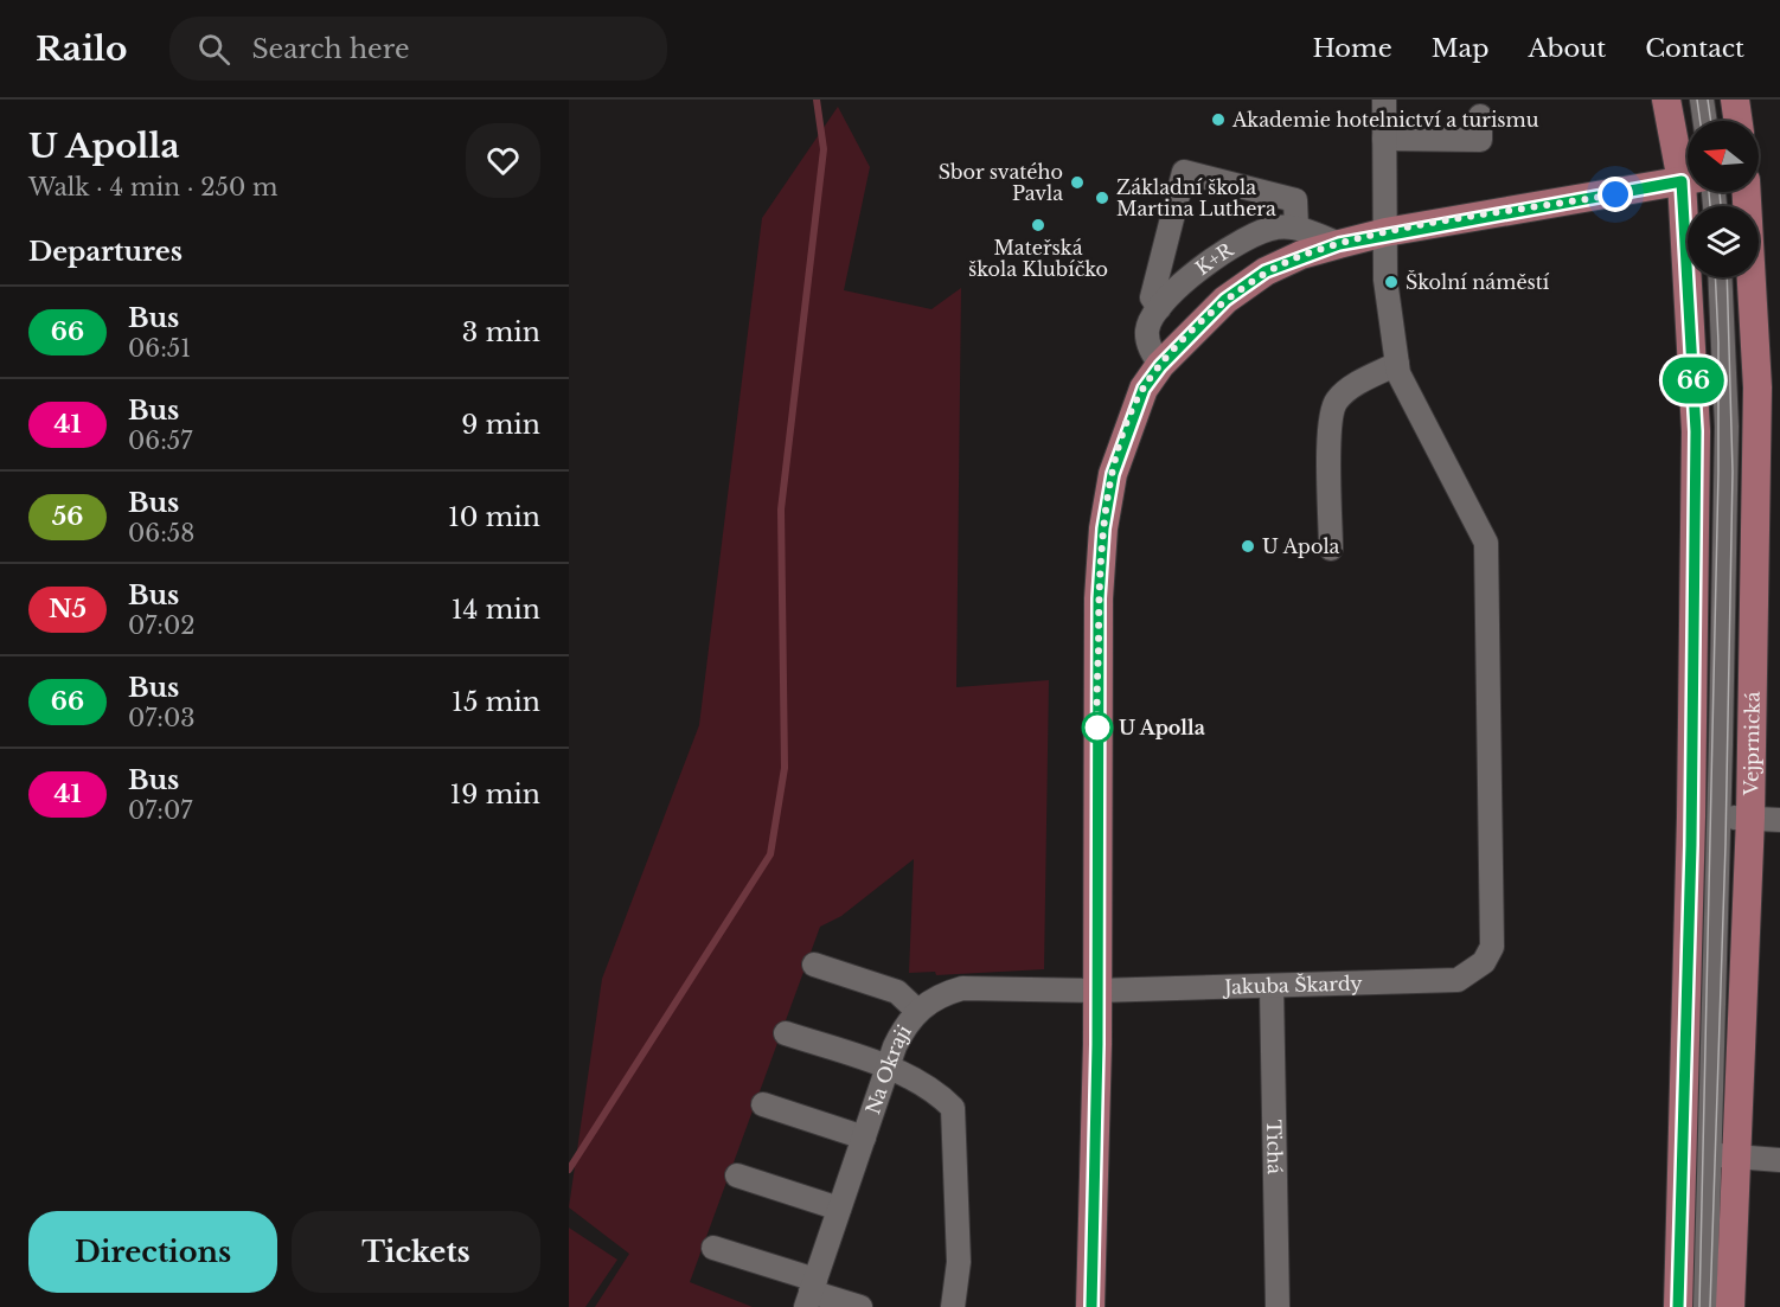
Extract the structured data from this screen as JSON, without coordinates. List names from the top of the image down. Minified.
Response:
{"streets":{"main road":["Vejprnická"],"street":["K+R","Jakuba Škardy","Na Okraji","Tichá"]},"crossings":[["Jakuba Škardy","Na Okraji"],["Jakuba Škardy","Tichá"]],"places":["Akademie hotelnictví a turismu","Sbor svatého Pavla","Základní škola Martina Luthera","Mateřská škola Klubíčko","Školní náměstí","U Apola","U Apolla"],"lines":["bus line 66"],"north":"left","page":{"header":"Railo","search":"Search here","nav":["Home","Map","About","Contact"],"heading":[["U Apolla","Walk · 4 min · 250 m"],"Departures"],"on_map":"66","list":[{"mark":"66","name":"Bus","note":"06:51","value":"3 min"},{"mark":"41","name":"Bus","note":"06:57","value":"9 min"},{"mark":"56","name":"Bus","note":"06:58","value":"10 min"},{"mark":"N5","name":"Bus","note":"07:02","value":"14 min"},{"mark":"66","name":"Bus","note":"07:03","value":"15 min"},{"mark":"41","name":"Bus","note":"07:07","value":"19 min"}],"buttons":["Directions","Tickets"]}}
